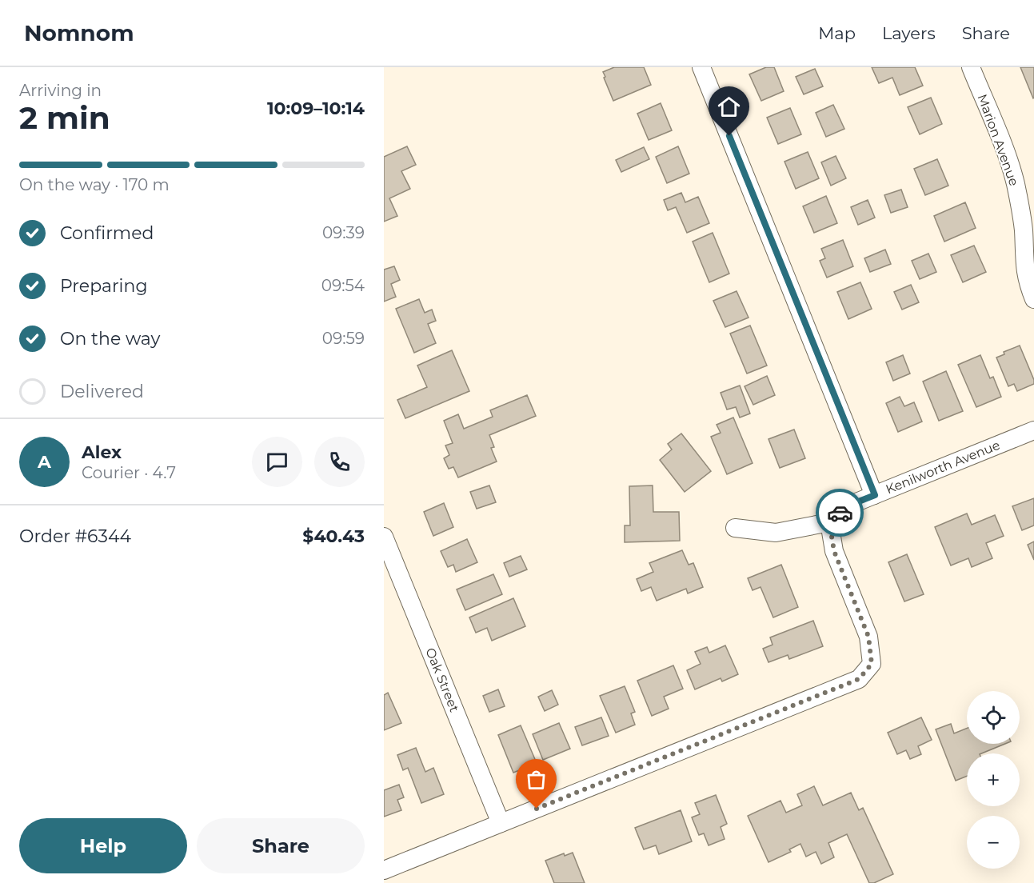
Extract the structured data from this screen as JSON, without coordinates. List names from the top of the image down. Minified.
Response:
{"streets":{"street":["Marion Avenue","Kenilworth Avenue","Oak Street"]},"page":{"header":"Nomnom","nav":["Map","Layers","Share"],"heading":["2 min","Arriving in","10:09–10:14"],"panel":["Alex","Courier · 4.7","Order #6344","$40.43"],"bar":"On the way · 170 m","list":[["Confirmed","09:39"],["Preparing","09:54"],["On the way","09:59"],"Delivered"],"round":"A","map_buttons":["+","−"],"buttons":["Help","Share"]}}
